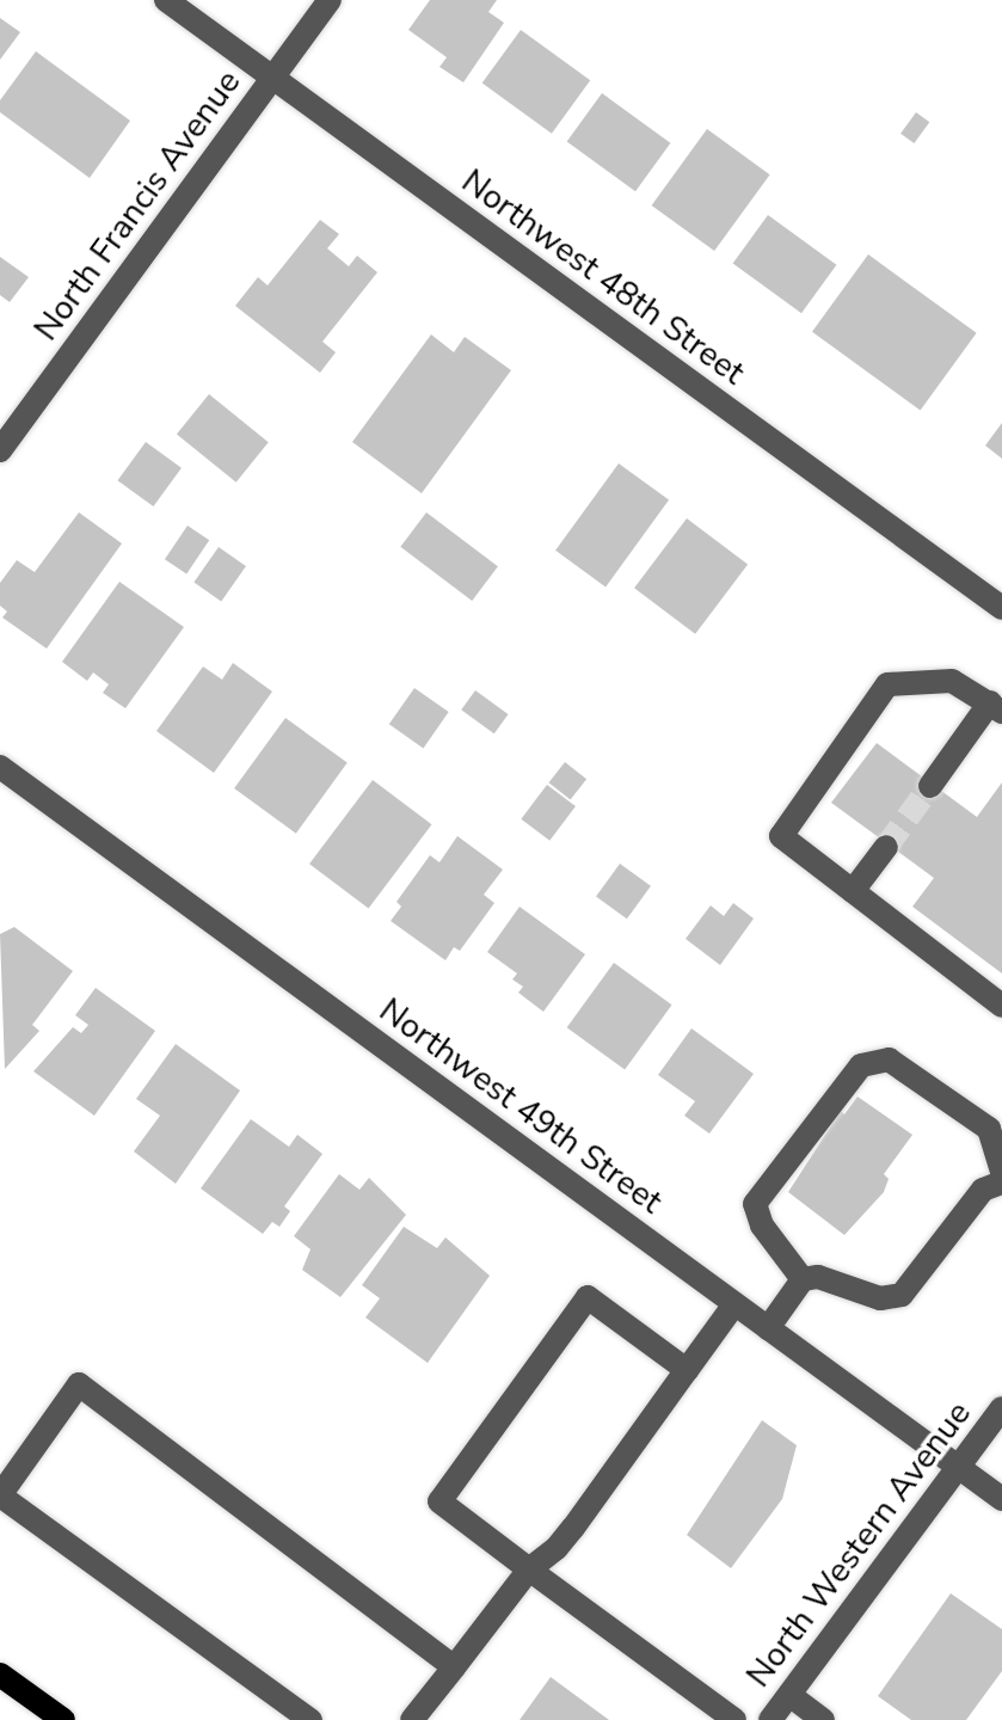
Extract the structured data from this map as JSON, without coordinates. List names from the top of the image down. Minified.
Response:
{"streets":{"street":["North Francis Avenue","Northwest 48th Street","Northwest 49th Street","North Western Avenue"]},"crossings":[["North Francis Avenue","Northwest 48th Street"],["Northwest 49th Street","North Western Avenue"]]}
